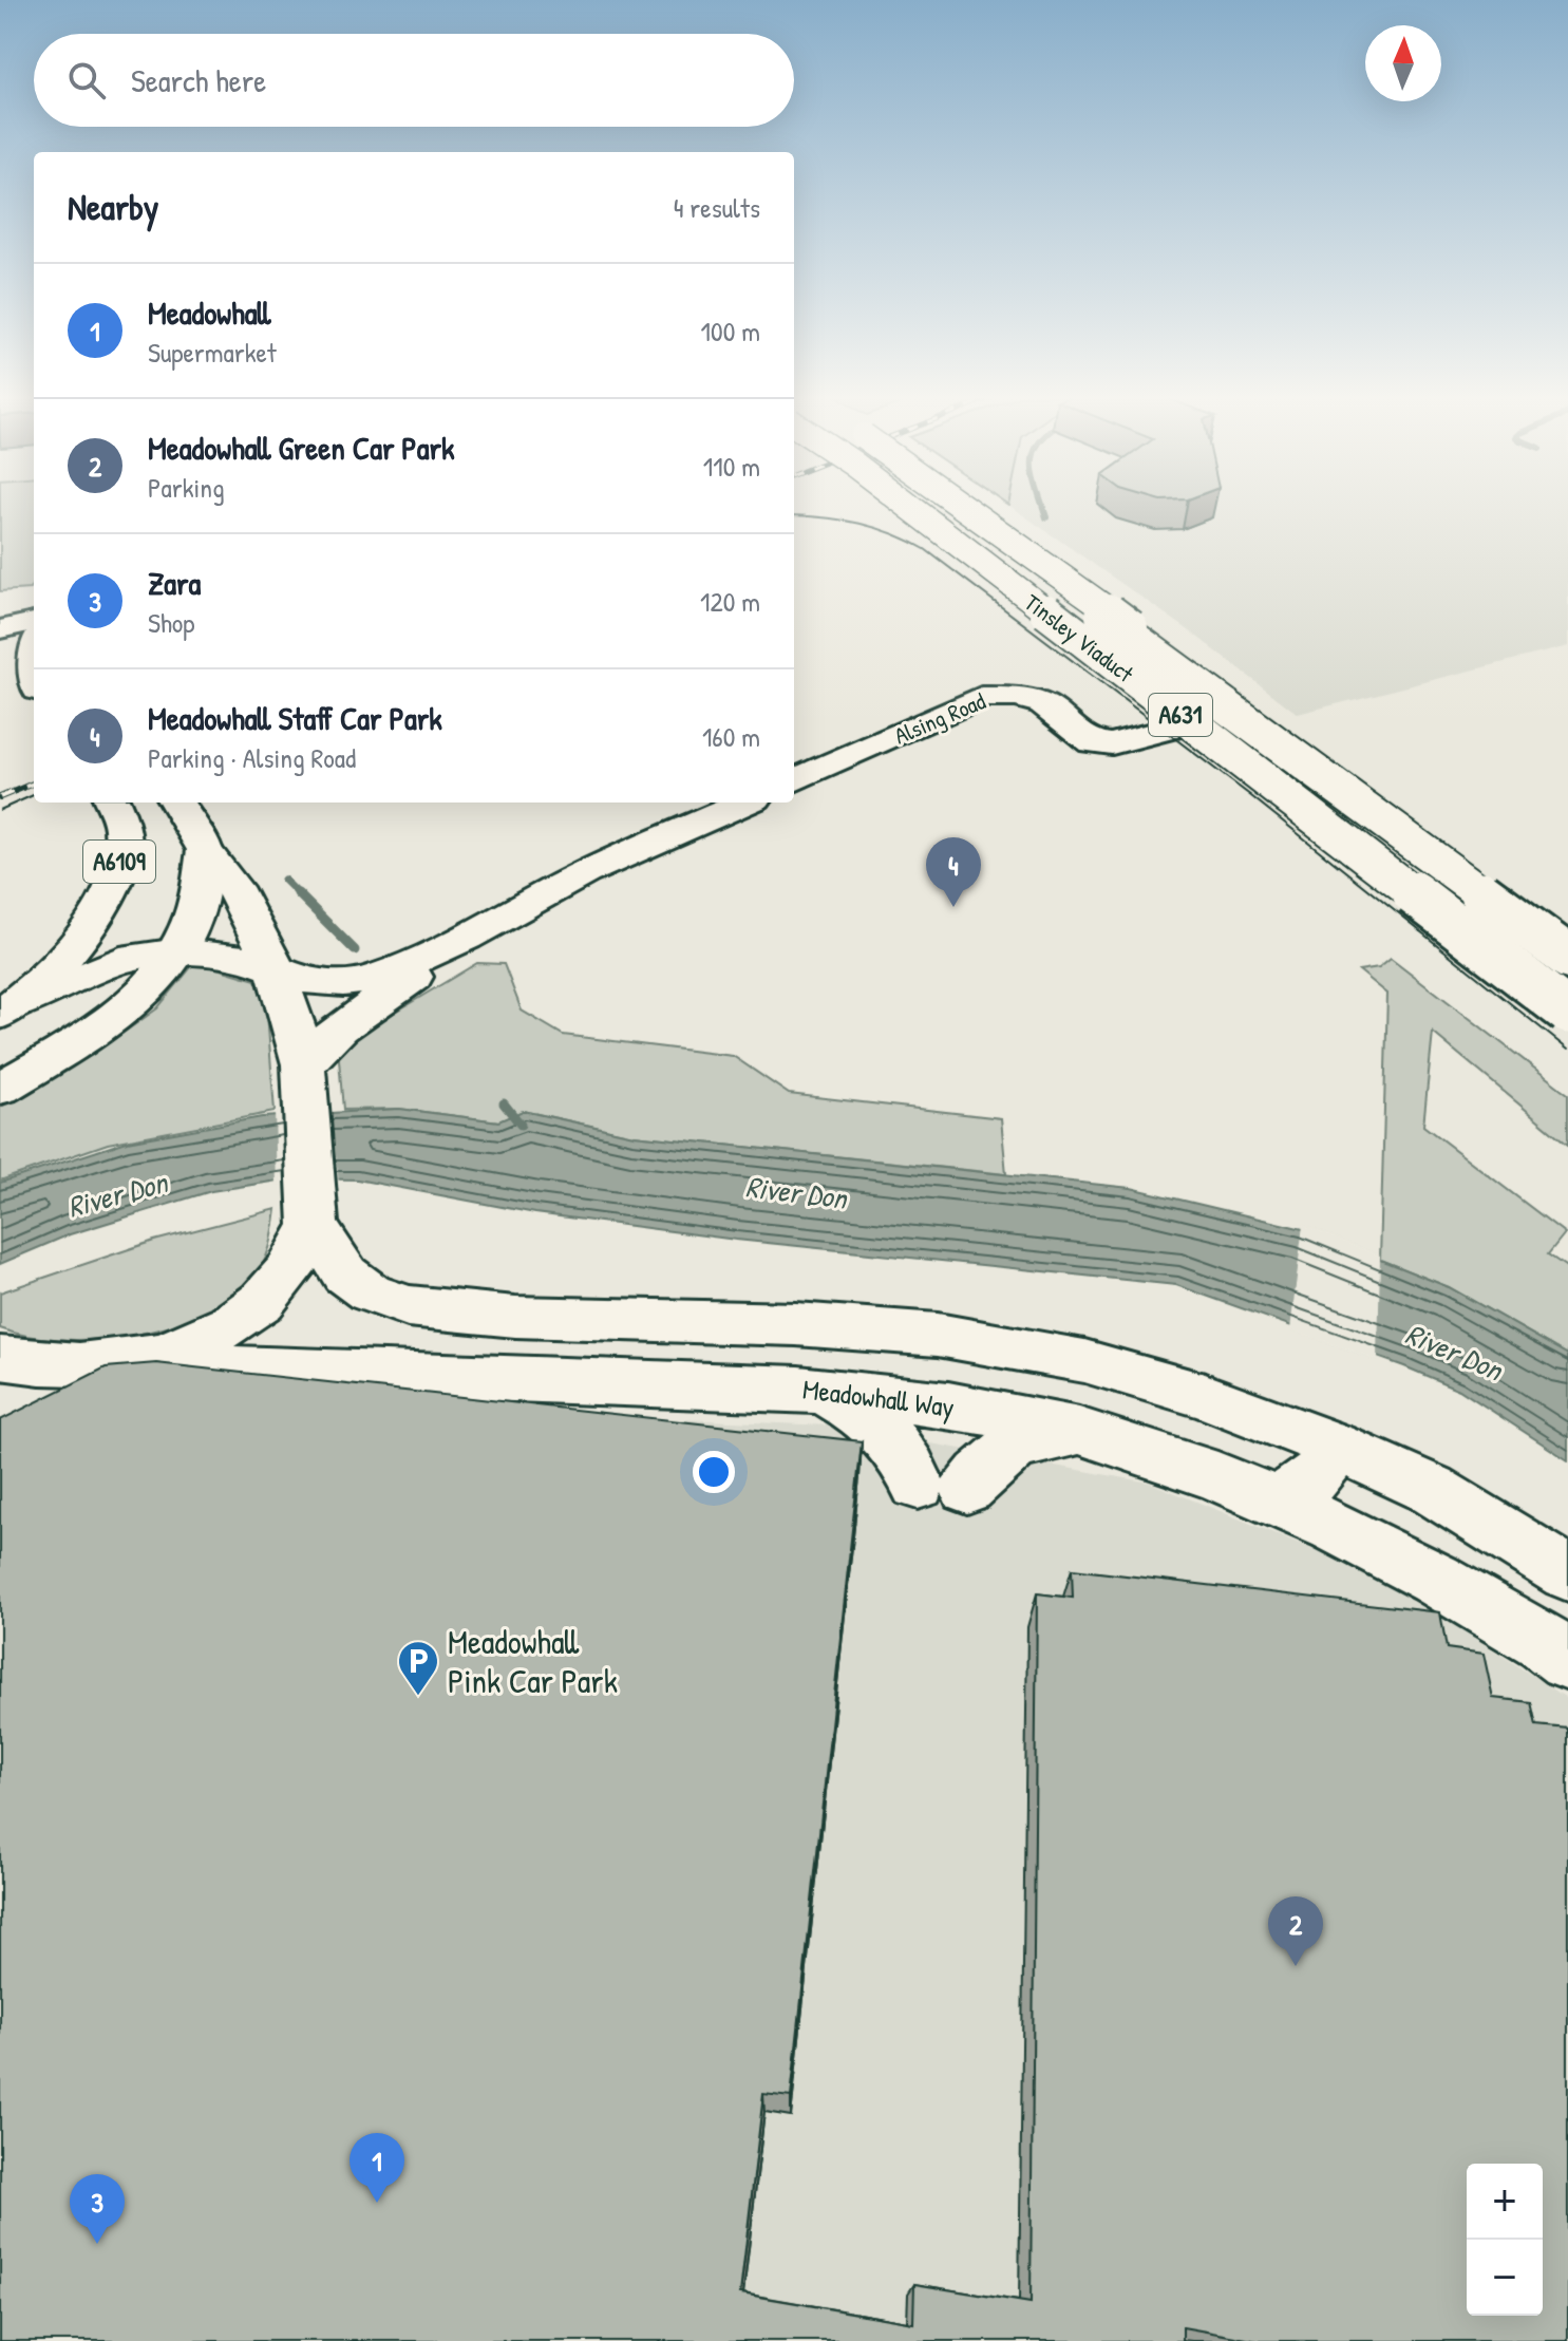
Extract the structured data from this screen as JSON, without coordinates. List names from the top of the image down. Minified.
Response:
{"streets":{"main road":["Tinsley Viaduct","A631","Alsing Road","A6109","Meadowhall Way"]},"water":["River Don"],"places":{"parking":["Meadowhall Pink Car Park"]},"north":"top","page":{"search":"Search here","heading":["Nearby","4 results"],"list":[{"mark":"1","name":"Meadowhall","note":"Supermarket","value":"100 m"},{"mark":"2","name":"Meadowhall Green Car Park","note":"Parking","value":"110 m"},{"mark":"3","name":"Zara","note":"Shop","value":"120 m"},{"mark":"4","name":"Meadowhall Staff Car Park","note":"Parking · Alsing Road","value":"160 m"}],"pins":["4","2","1","3"],"map_buttons":["+","−"]}}
